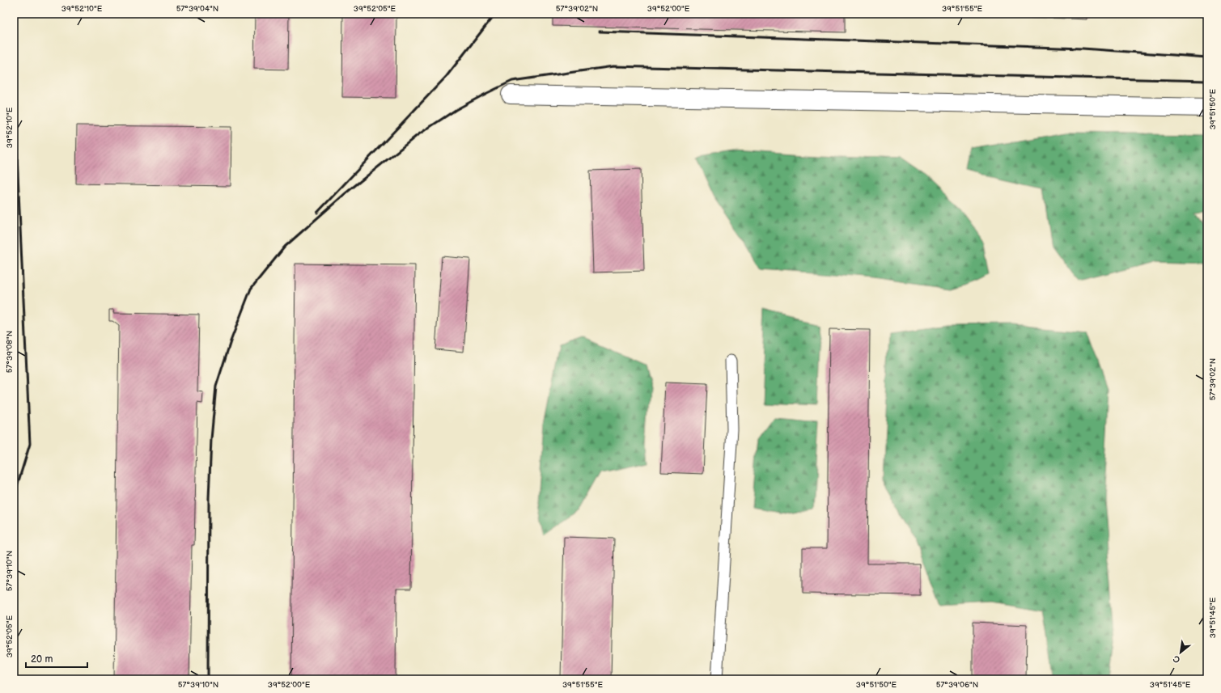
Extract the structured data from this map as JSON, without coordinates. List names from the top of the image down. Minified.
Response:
{"scale_bar":"20 m","north":"bottom left","coordinates":["39°52'10\"E","57°39'04\"N","39°52'05\"E","57°39'02\"N","39°52'00\"E","39°51'55\"E","39°51'50\"E","57°39'08\"N","57°39'10\"N","39°51'45\"E","57°39'06\"N"]}
